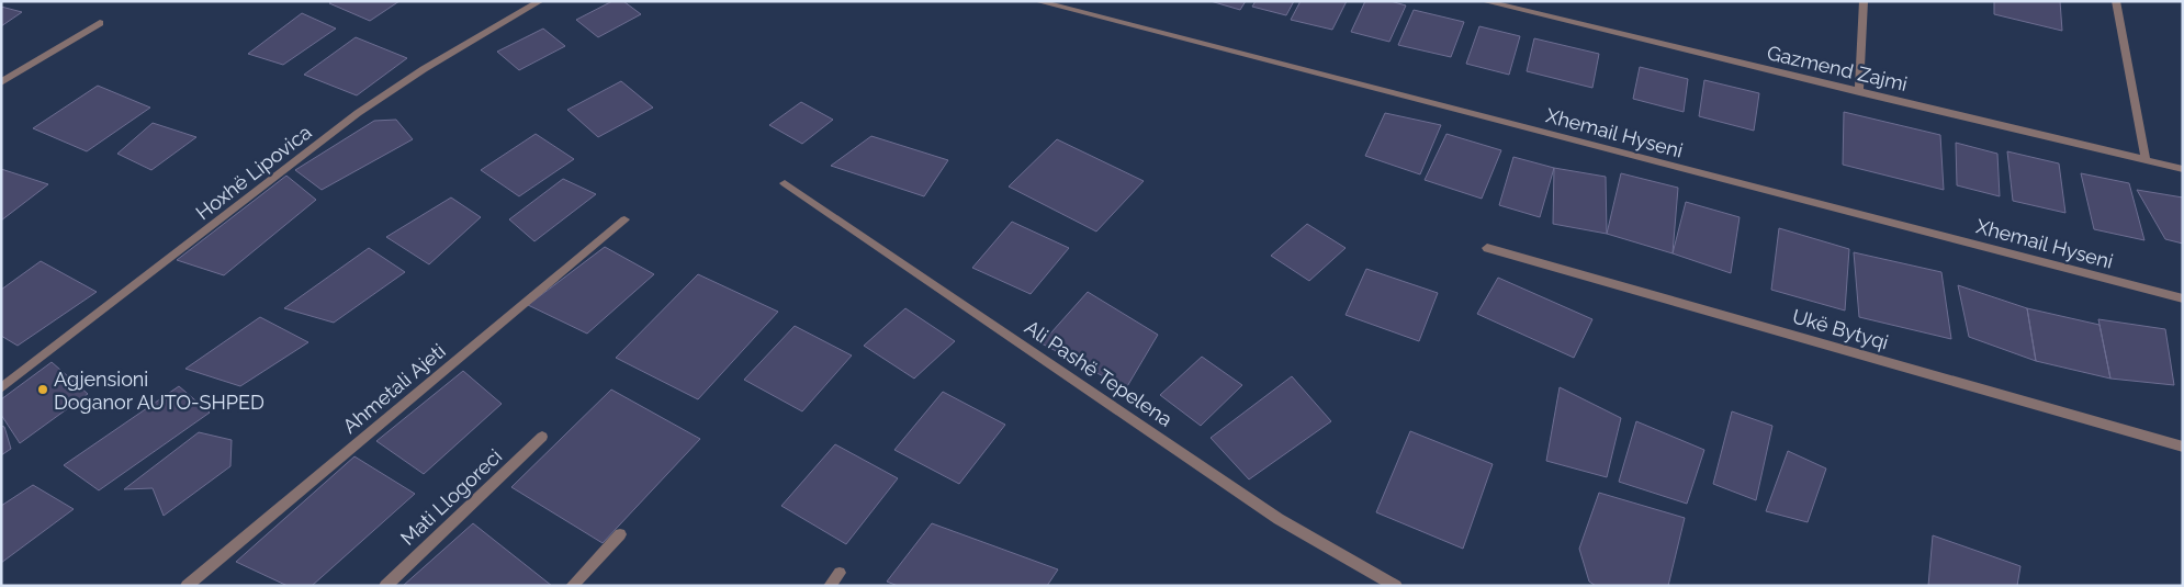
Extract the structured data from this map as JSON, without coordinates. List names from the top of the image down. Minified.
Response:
{"streets":{"street":["Gazmend Zajmi","Xhemail Hyseni","Hoxhë Lipovica","Ukë Bytyqi","Ali Pashë Tepelena","Ahmetali Ajeti","Mati Llogoreci"]},"places":["Agjensioni Doganor AUTO-SHPED"]}
